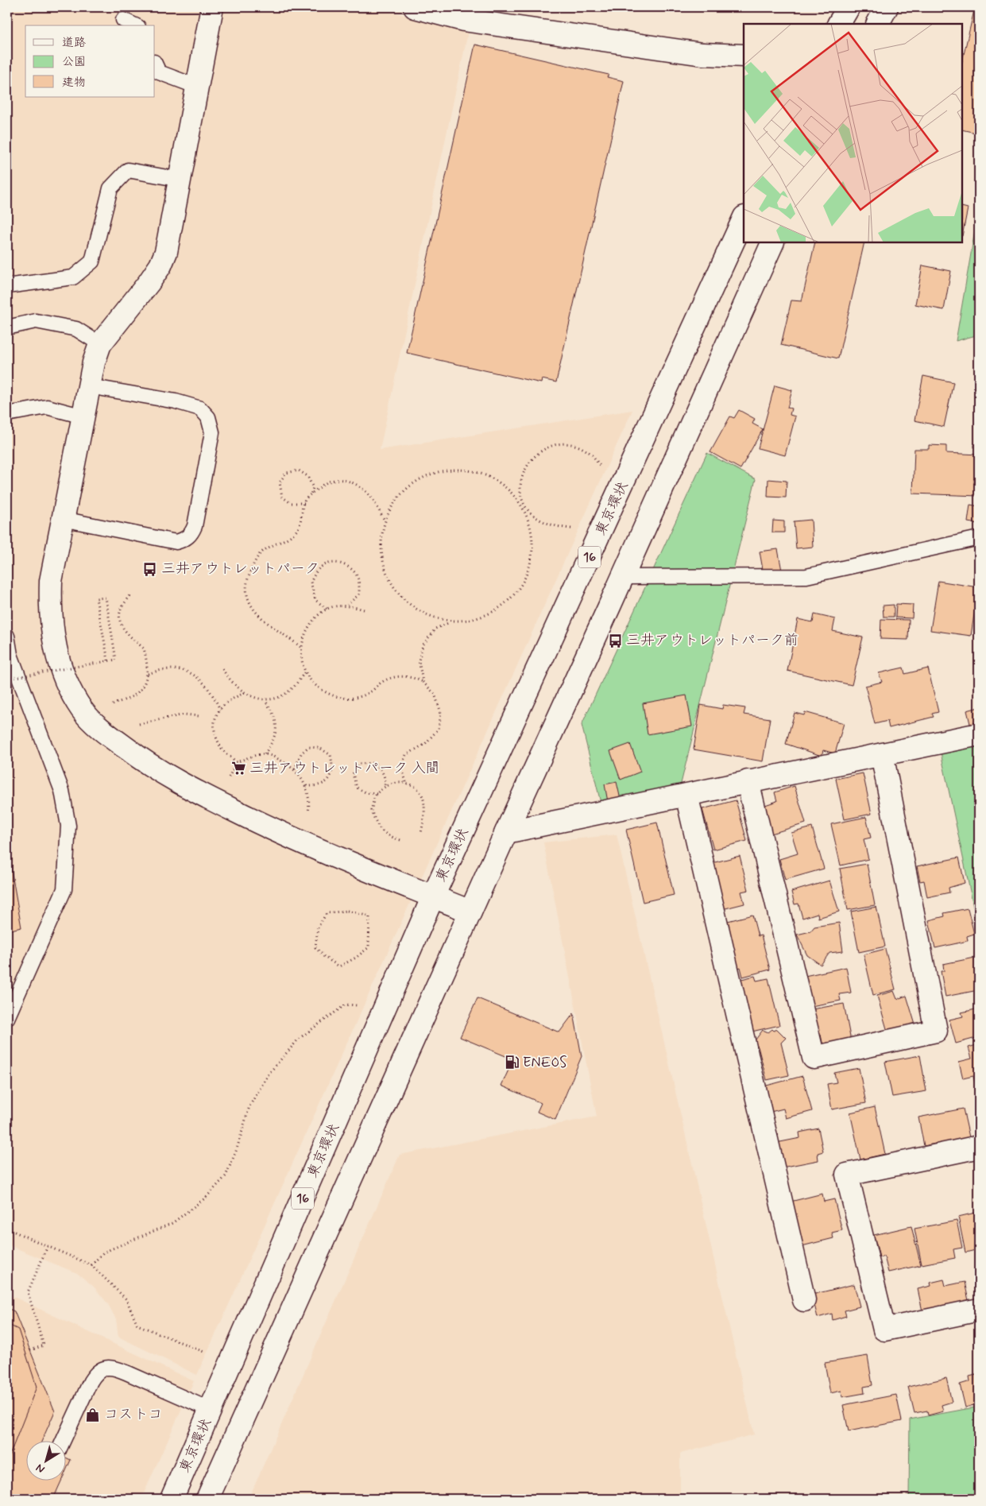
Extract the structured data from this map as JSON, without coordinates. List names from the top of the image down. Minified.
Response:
{"streets":{"main road":["東京環状","16"]},"places":{"bus stop":["三井アウトレットパーク","三井アウトレットパーク前"],"supermarket":["三井アウトレットパーク 入間"],"fuel station":["ENEOS"],"shop":["コストコ"]},"legend":["道路","公園","建物"],"north":"bottom left"}
